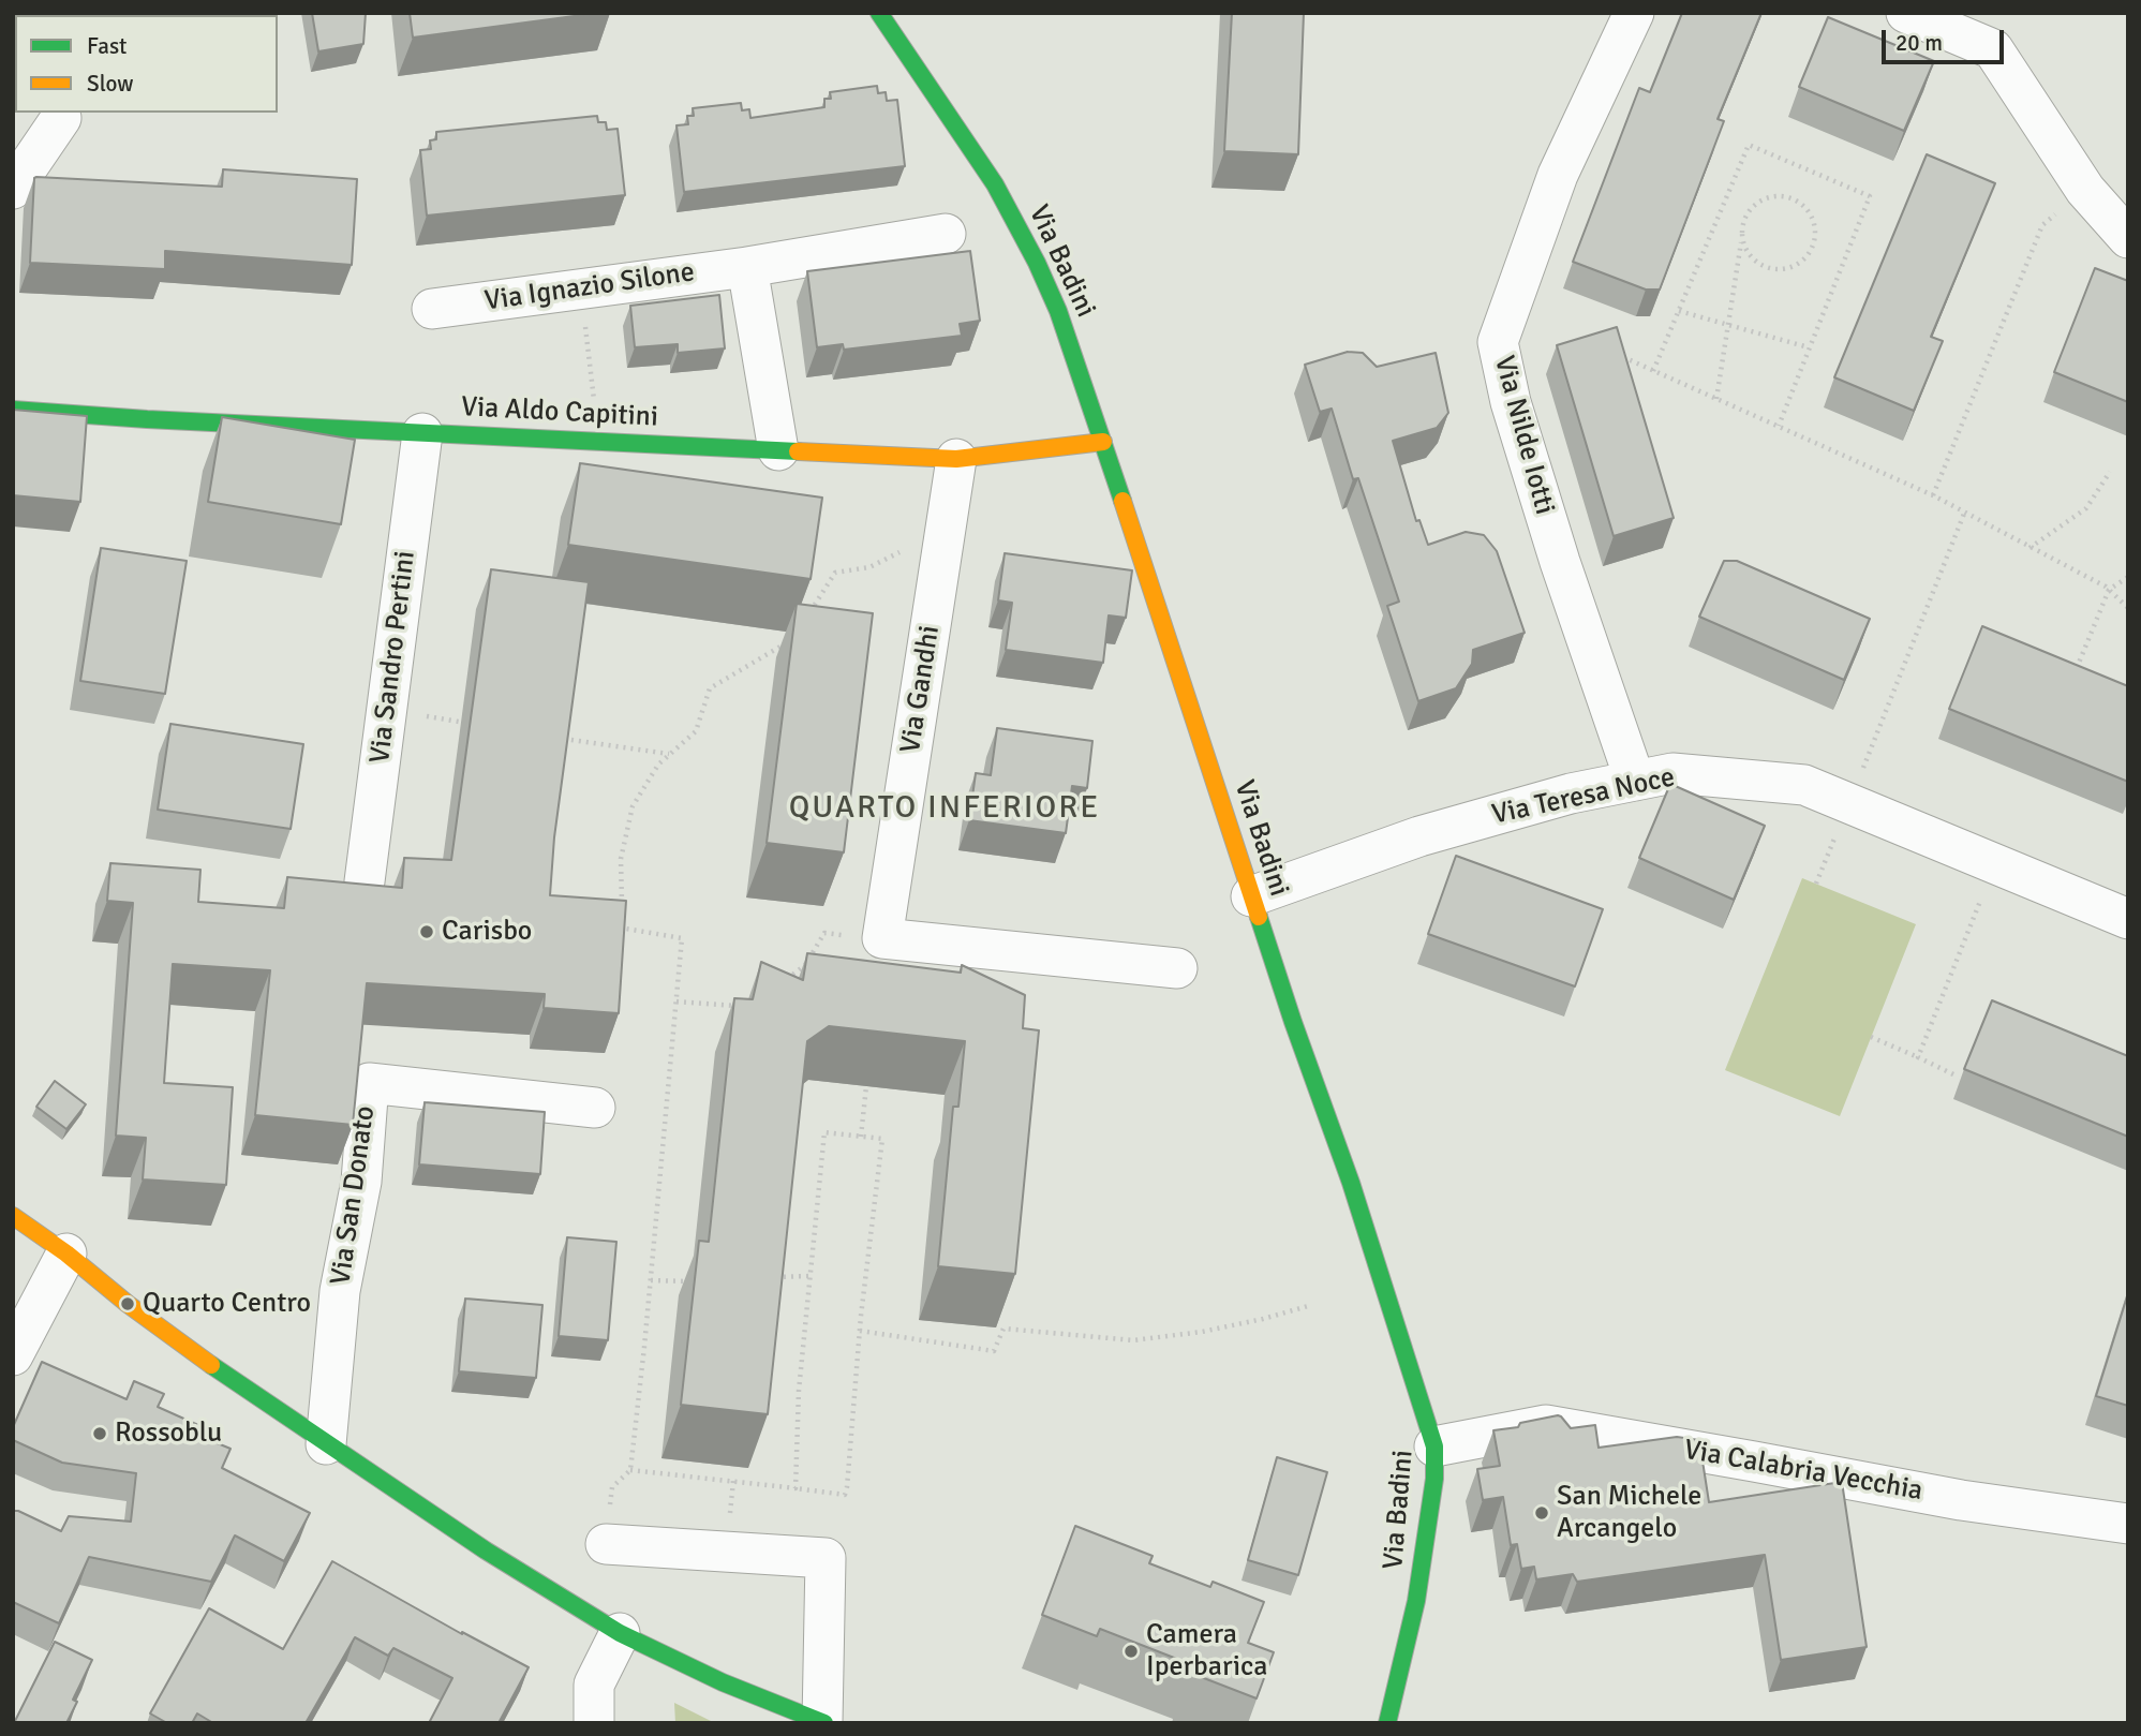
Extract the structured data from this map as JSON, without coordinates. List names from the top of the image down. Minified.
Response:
{"streets":{"street":["Via Badini","Via Ignazio Silone","Via Aldo Capitini","Via Nilde Iotti","Via Sandro Pertini","Via Gandhi","Via Teresa Noce","Via San Donato","Via Calabria Vecchia"]},"crossings":[["Via Badini","Via Aldo Capitini"],["Via Badini","Via Teresa Noce"],["Via Badini","Via Calabria Vecchia"],["Via Aldo Capitini","Via Sandro Pertini"],["Via Aldo Capitini","Via Gandhi"],["Via Nilde Iotti","Via Teresa Noce"]],"districts":["QUARTO INFERIORE"],"places":["Carisbo","Quarto Centro","Rossoblu","San Michele Arcangelo","Camera Iperbarica"],"legend":["Fast","Slow"],"scale_bar":"20 m"}
